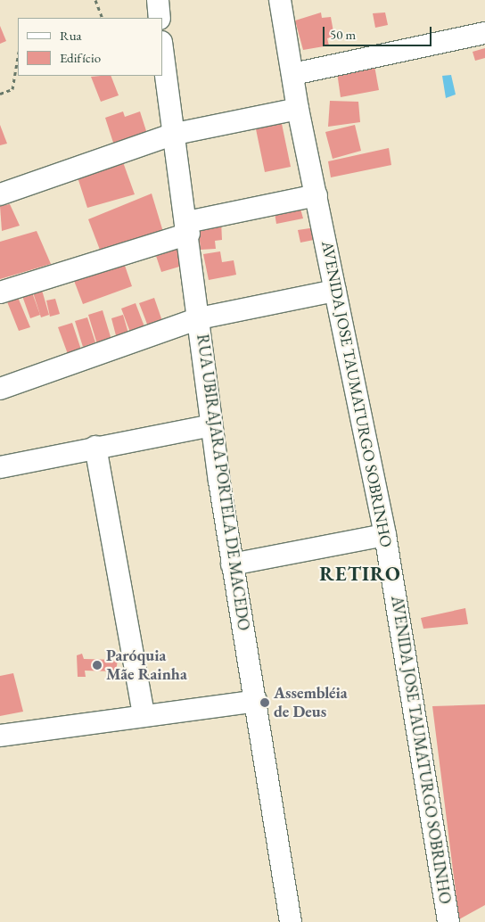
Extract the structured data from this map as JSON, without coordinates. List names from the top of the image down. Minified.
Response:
{"streets":{"street":["AVENIDA JOSE TAUMATURGO SOBRINHO","RUA UBIRAJARA PORTELA DE MACEDO"]},"districts":["RETIRO"],"places":["Paróquia Mãe Rainha","Assembléia de Deus"],"legend":["Rua","Edifício"],"scale_bar":"50 m"}
